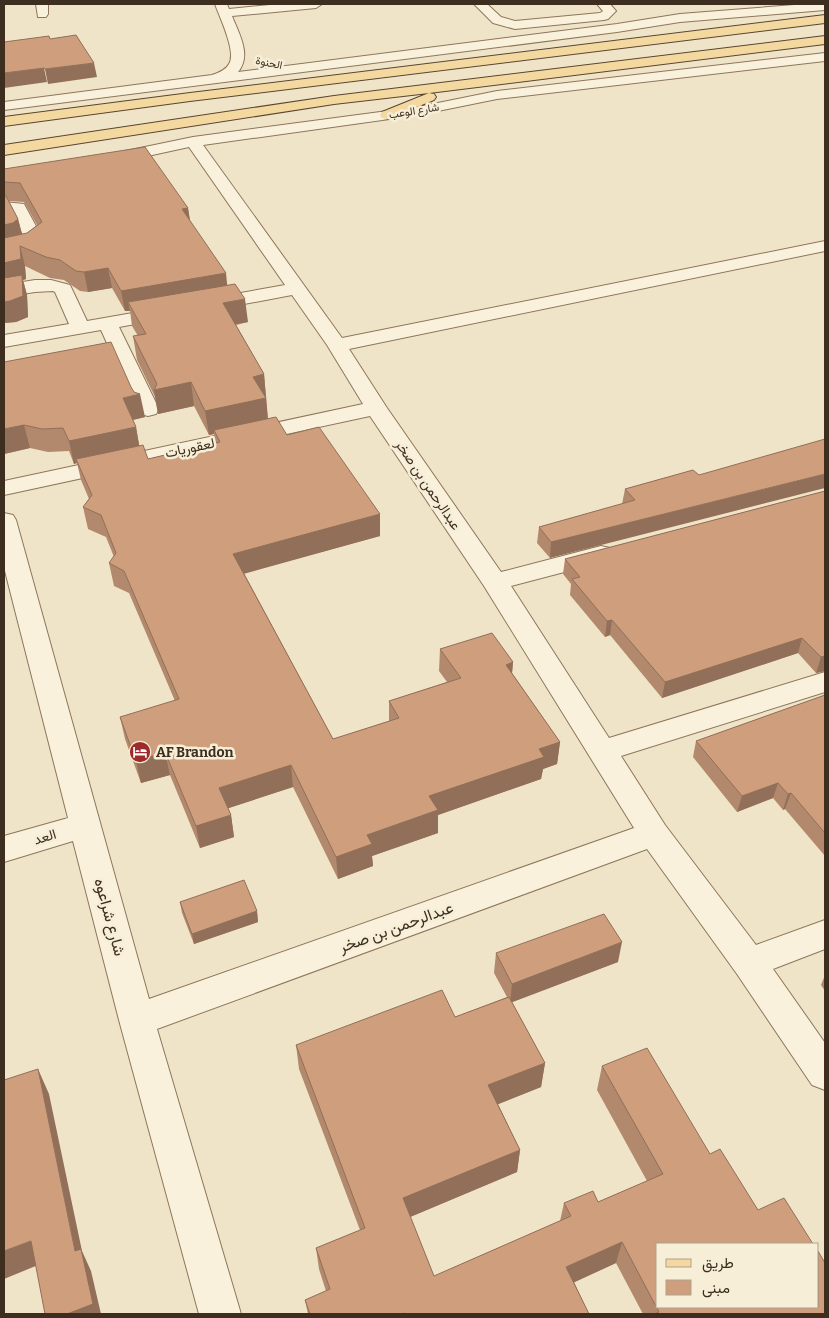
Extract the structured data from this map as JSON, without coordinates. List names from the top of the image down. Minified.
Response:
{"streets":{"main road":["شارع الوعب"],"street":["الحنوة","لعقوريات","عبدالرحمن بن صخر","العد","شارع شراعوه"]},"crossings":[["شارع الوعب","عبدالرحمن بن صخر"],["لعقوريات","عبدالرحمن بن صخر"],["عبدالرحمن بن صخر","شارع شراعوه"],["العد","شارع شراعوه"]],"places":{"hotel":["AF Brandon"]},"legend":["طريق","مبنى"]}
